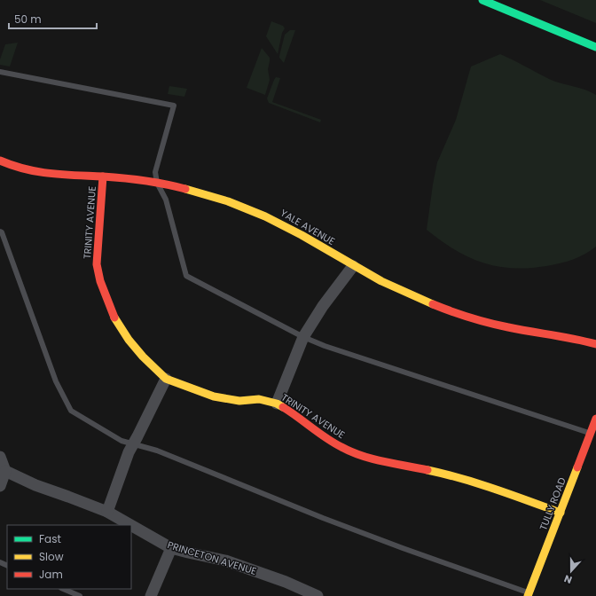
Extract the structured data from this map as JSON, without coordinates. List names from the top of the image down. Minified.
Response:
{"streets":{"street":["TRINITY AVENUE","YALE AVENUE","TULLY ROAD","PRINCETON AVENUE"]},"crossings":[["TRINITY AVENUE","YALE AVENUE"],["TRINITY AVENUE","TULLY ROAD"]],"legend":["Fast","Slow","Jam"],"scale_bar":"50 m","north":"bottom"}
